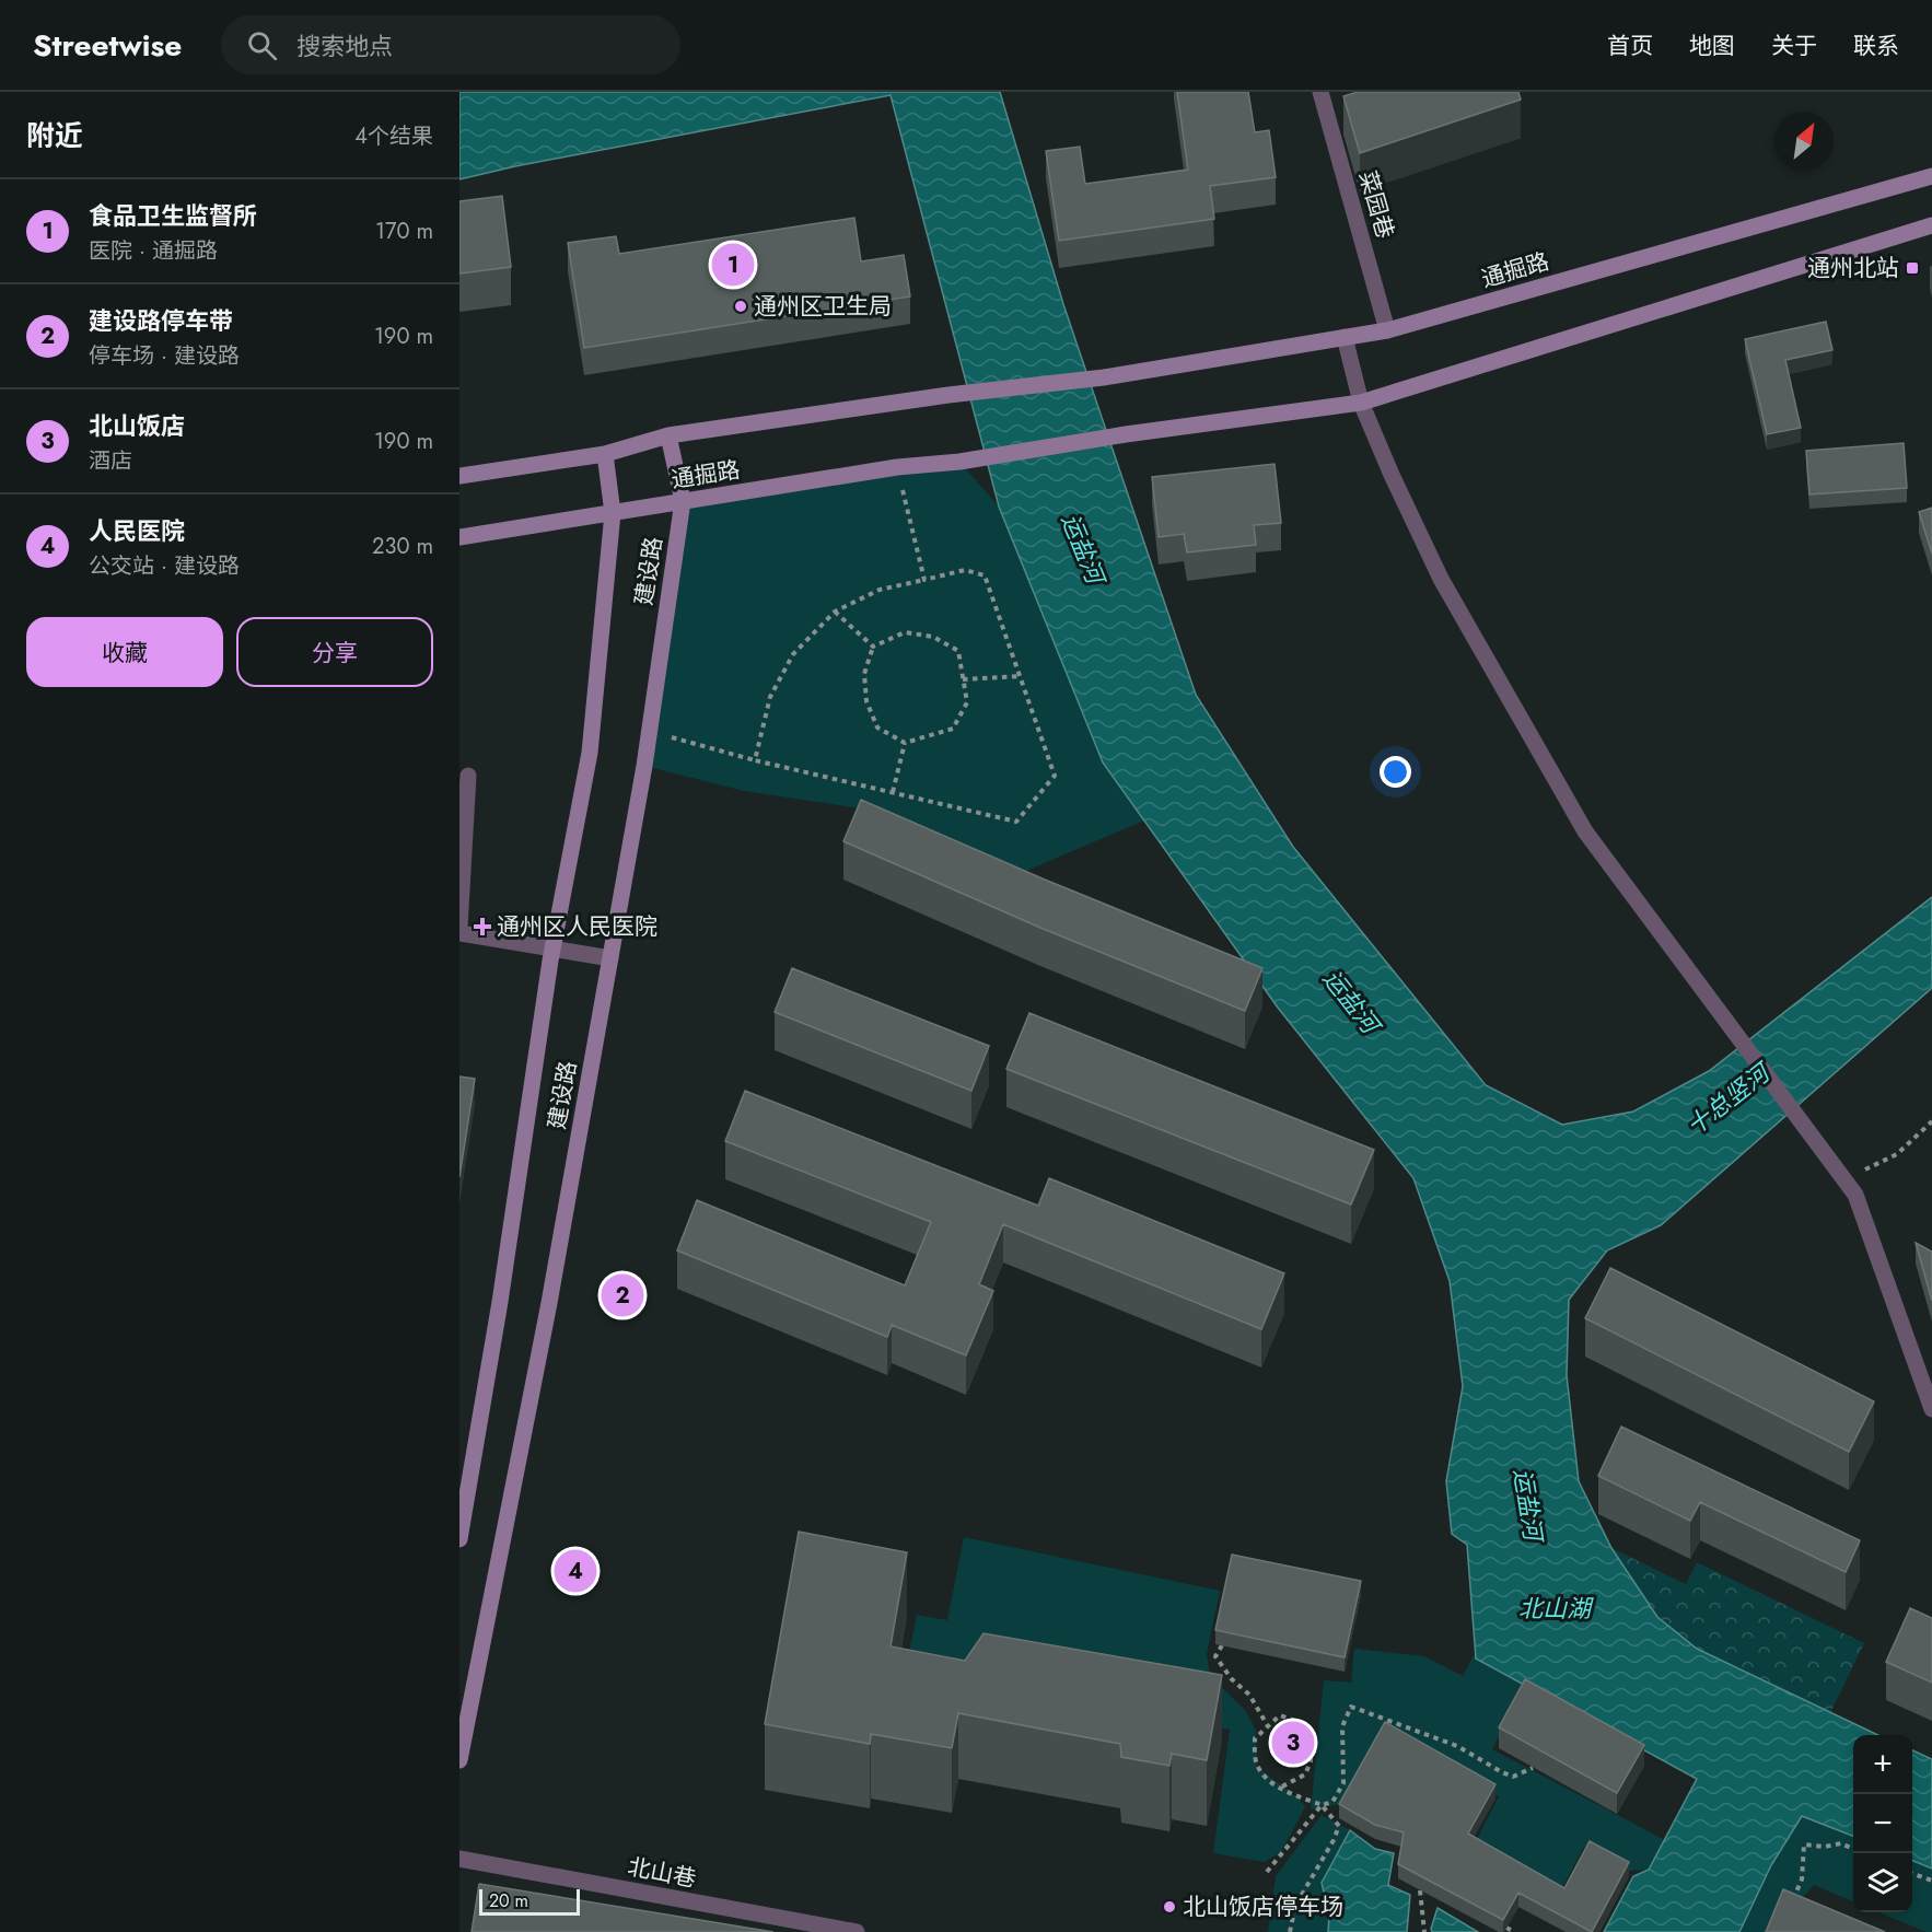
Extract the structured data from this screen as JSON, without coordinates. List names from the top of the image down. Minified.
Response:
{"streets":{"main road":["通掘路","建设路"],"street":["菜园巷","北山巷"]},"crossings":[["菜园巷","通掘路"],["通掘路","建设路"]],"water":["运盐河","十总竖河","北山湖"],"places":{"transit":["通州北站"],"other":["通州区卫生局","北山饭店停车场"],"health":["通州区人民医院"]},"scale_bar":"20 m","north":"top right","page":{"header":"Streetwise","search":"搜索地点","nav":["首页","地图","关于","联系"],"heading":["附近","4个结果"],"list":[{"mark":"1","name":"食品卫生监督所","note":"医院 · 通掘路","value":"170 m"},{"mark":"2","name":"建设路停车带","note":"停车场 · 建设路","value":"190 m"},{"mark":"3","name":"北山饭店","note":"酒店","value":"190 m"},{"mark":"4","name":"人民医院","note":"公交站 · 建设路","value":"230 m"}],"pins":["1","2","4","3"],"buttons":["收藏","分享"],"map_buttons":["+","−"],"scale":"20 m"}}
